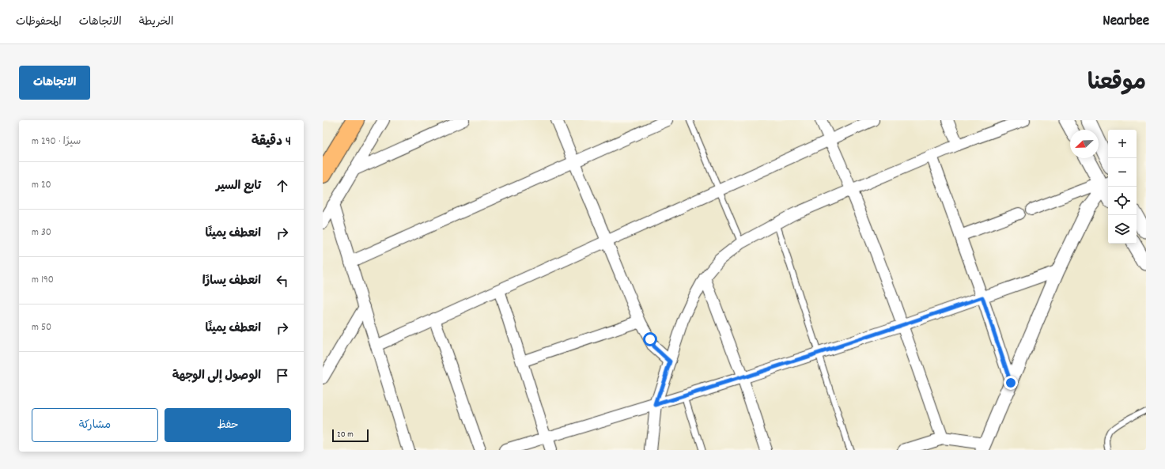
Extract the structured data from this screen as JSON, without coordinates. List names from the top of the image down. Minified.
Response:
{"scale_bar":"20 m","north":"bottom left","page":{"header":"Nearbee","nav":["الخريطة","الاتجاهات","المحفوظات"],"title":"موقعنا","buttons":["الاتجاهات",["حفظ","مشاركة"]],"heading":["4 دقيقة","سيرًا · 290 m"],"map_buttons":["+","−"],"list":[["تابع السير","20 m"],["انعطف يمينًا","30 m"],["انعطف يسارًا","190 m"],["انعطف يمينًا","50 m"],"الوصول إلى الوجهة"],"scale":"20 m"}}
